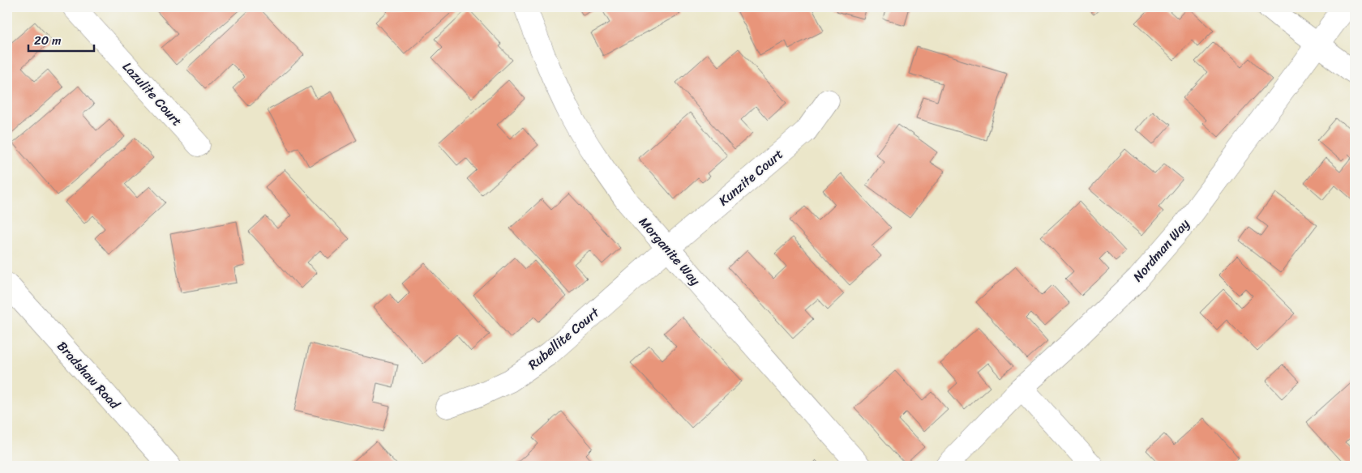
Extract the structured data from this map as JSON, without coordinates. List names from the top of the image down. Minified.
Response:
{"streets":{"street":["Lazulite Court","Kunzite Court","Nordman Way","Morganite Way","Rubellite Court","Bradshaw Road"]},"crossings":[["Kunzite Court","Morganite Way"],["Kunzite Court","Rubellite Court"],["Morganite Way","Rubellite Court"]],"scale_bar":"20 m"}
